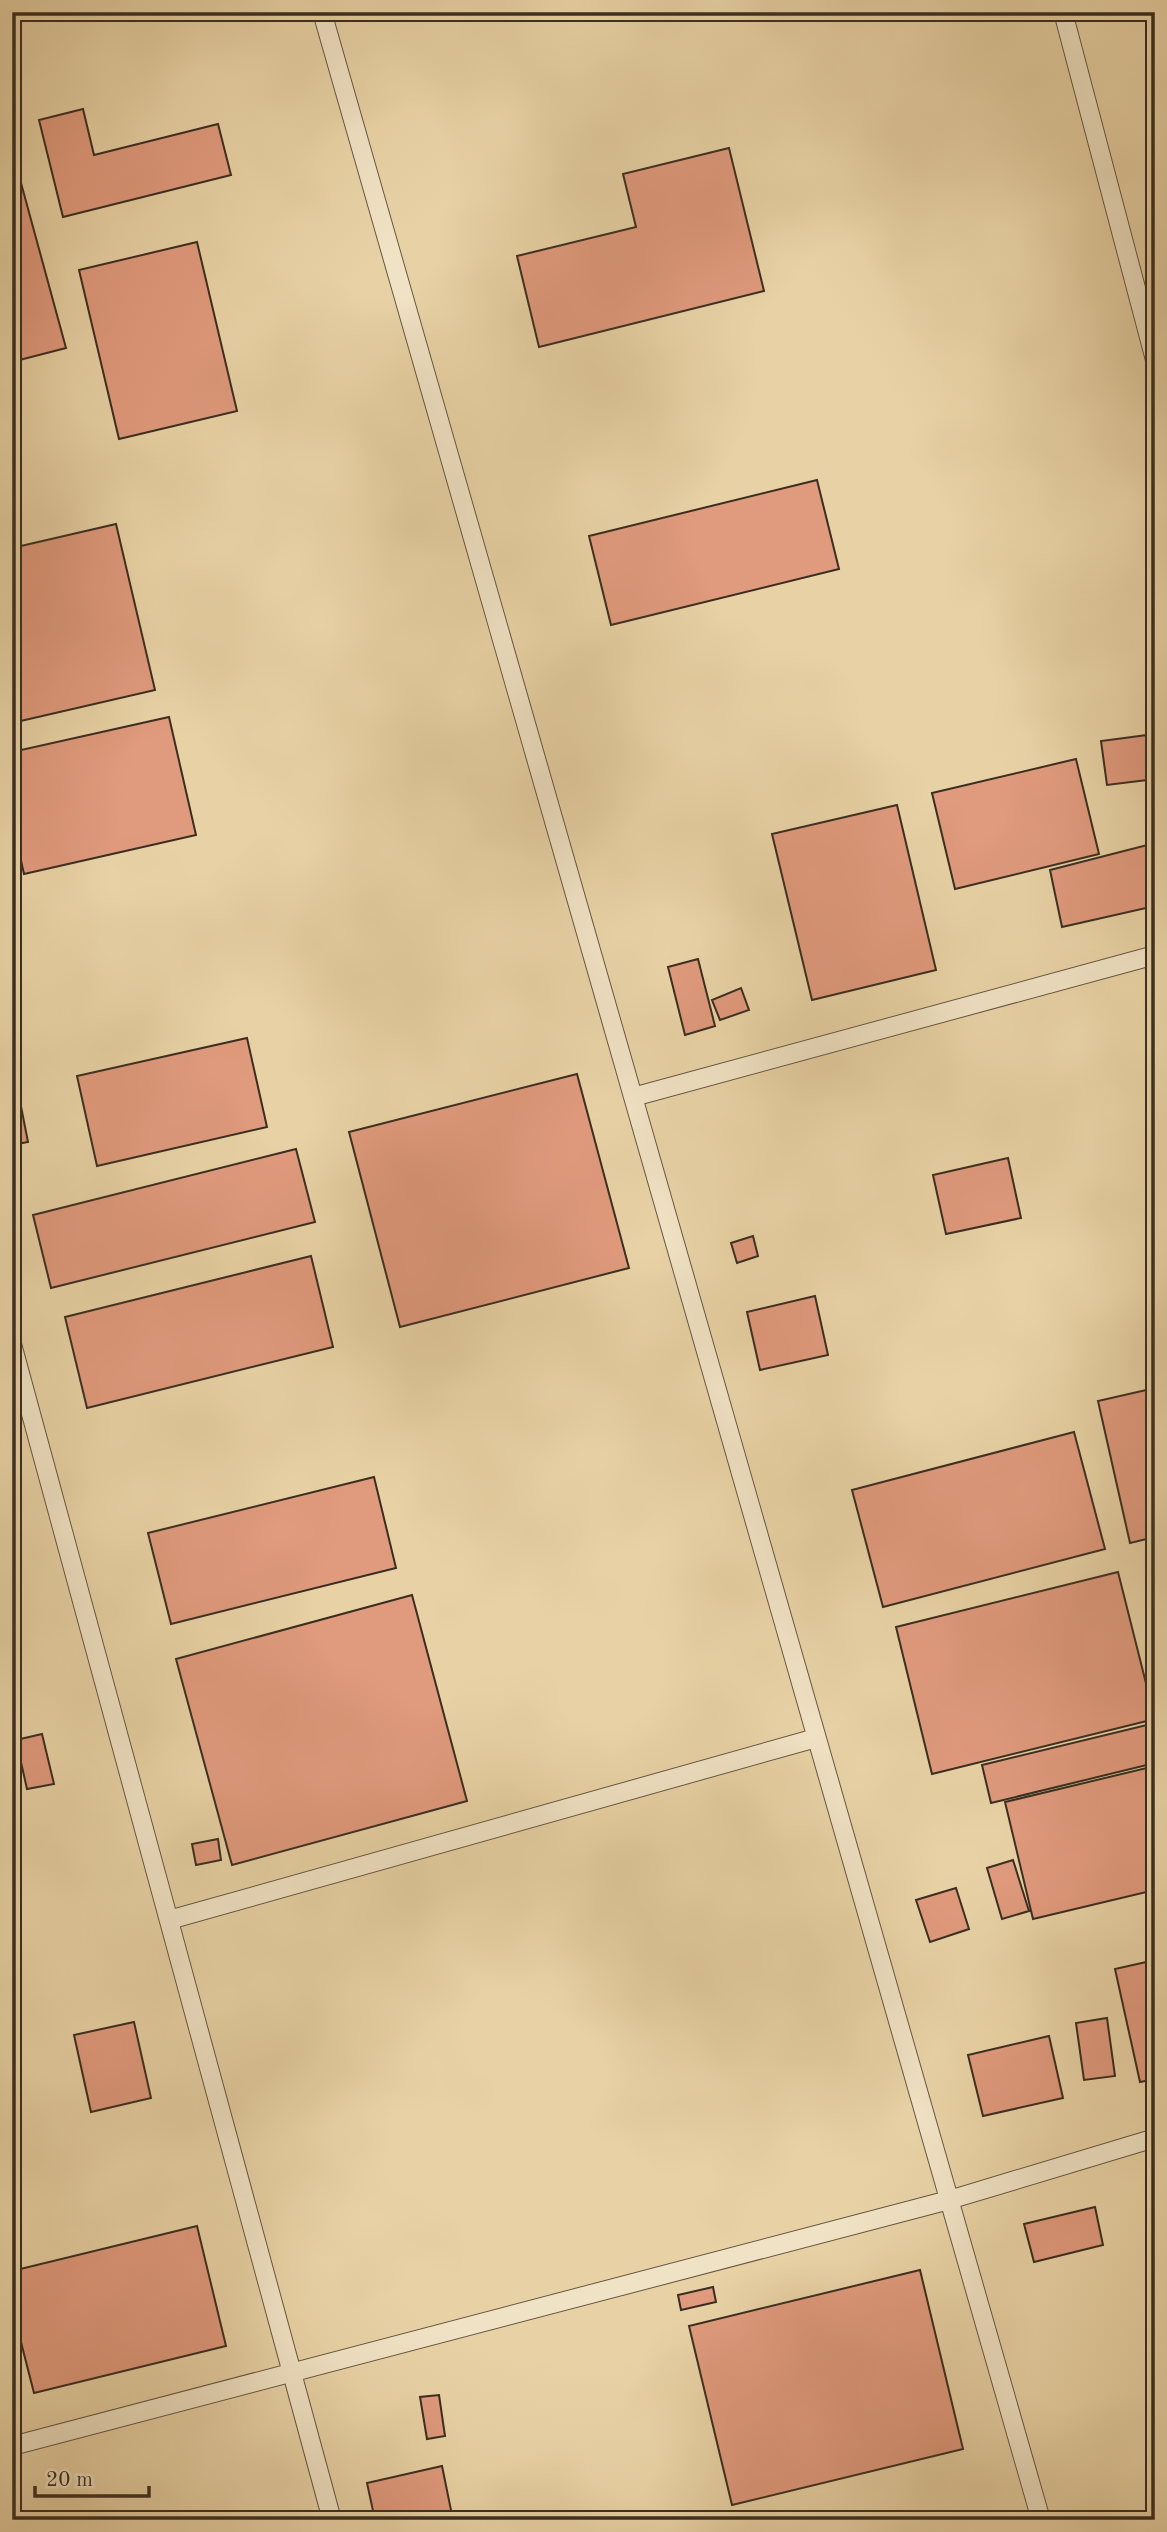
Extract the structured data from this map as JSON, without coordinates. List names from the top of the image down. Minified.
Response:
{"scale_bar":"20 m"}
